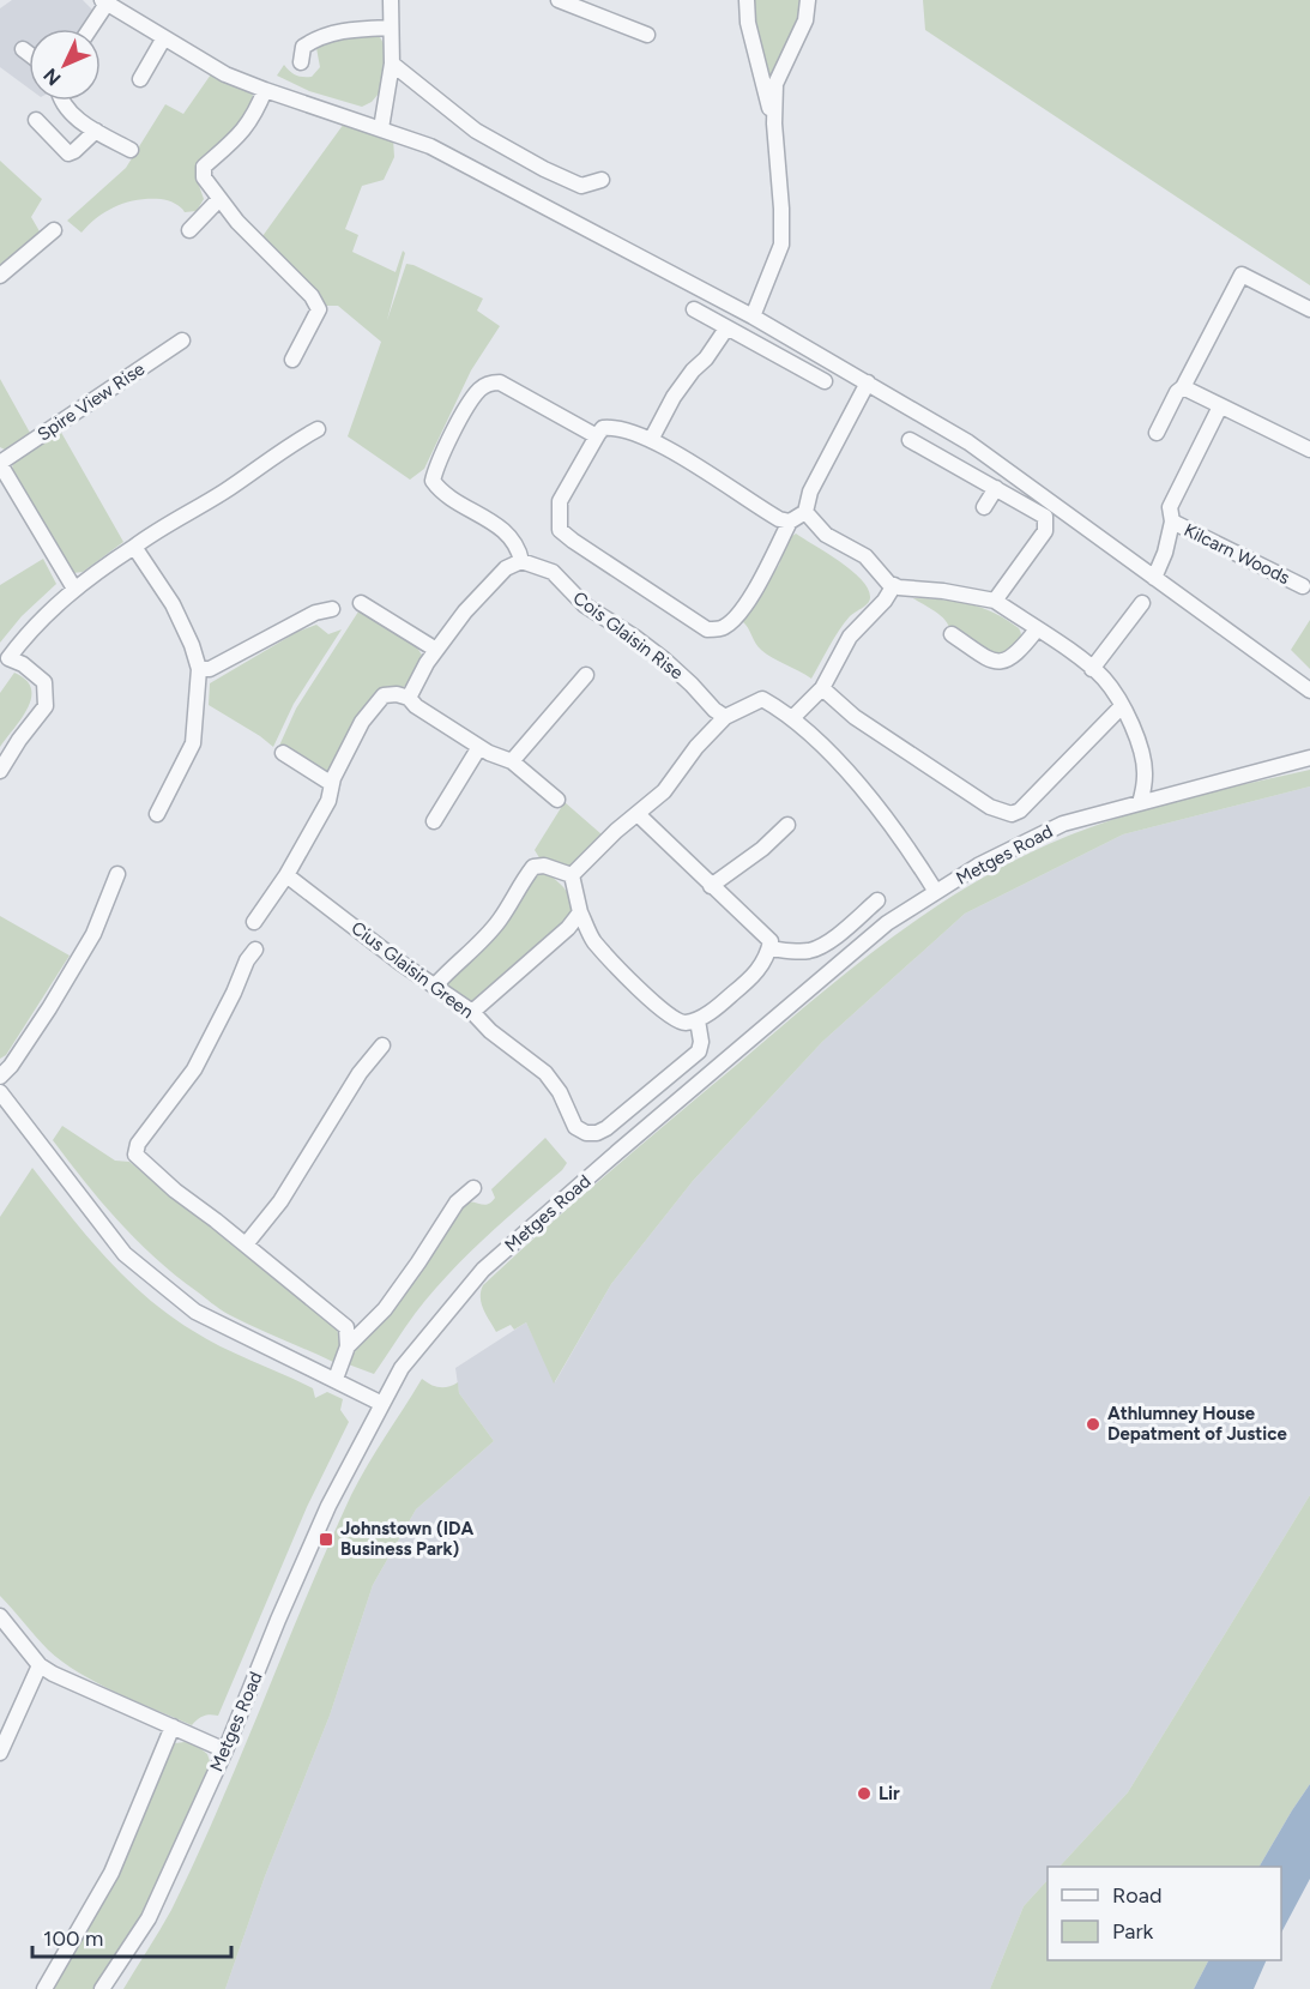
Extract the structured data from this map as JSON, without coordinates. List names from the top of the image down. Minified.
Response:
{"streets":{"street":["Spire View Rise","Kilcarn Woods","Cois Glaisin Rise","Metges Road","Cius Glaisin Green"]},"places":{"other":["Athlumney House Depatment of Justice","Lir"],"transit":["Johnstown (IDA Business Park)"]},"legend":["Road","Park"],"scale_bar":"100 m","north":"bottom left"}
